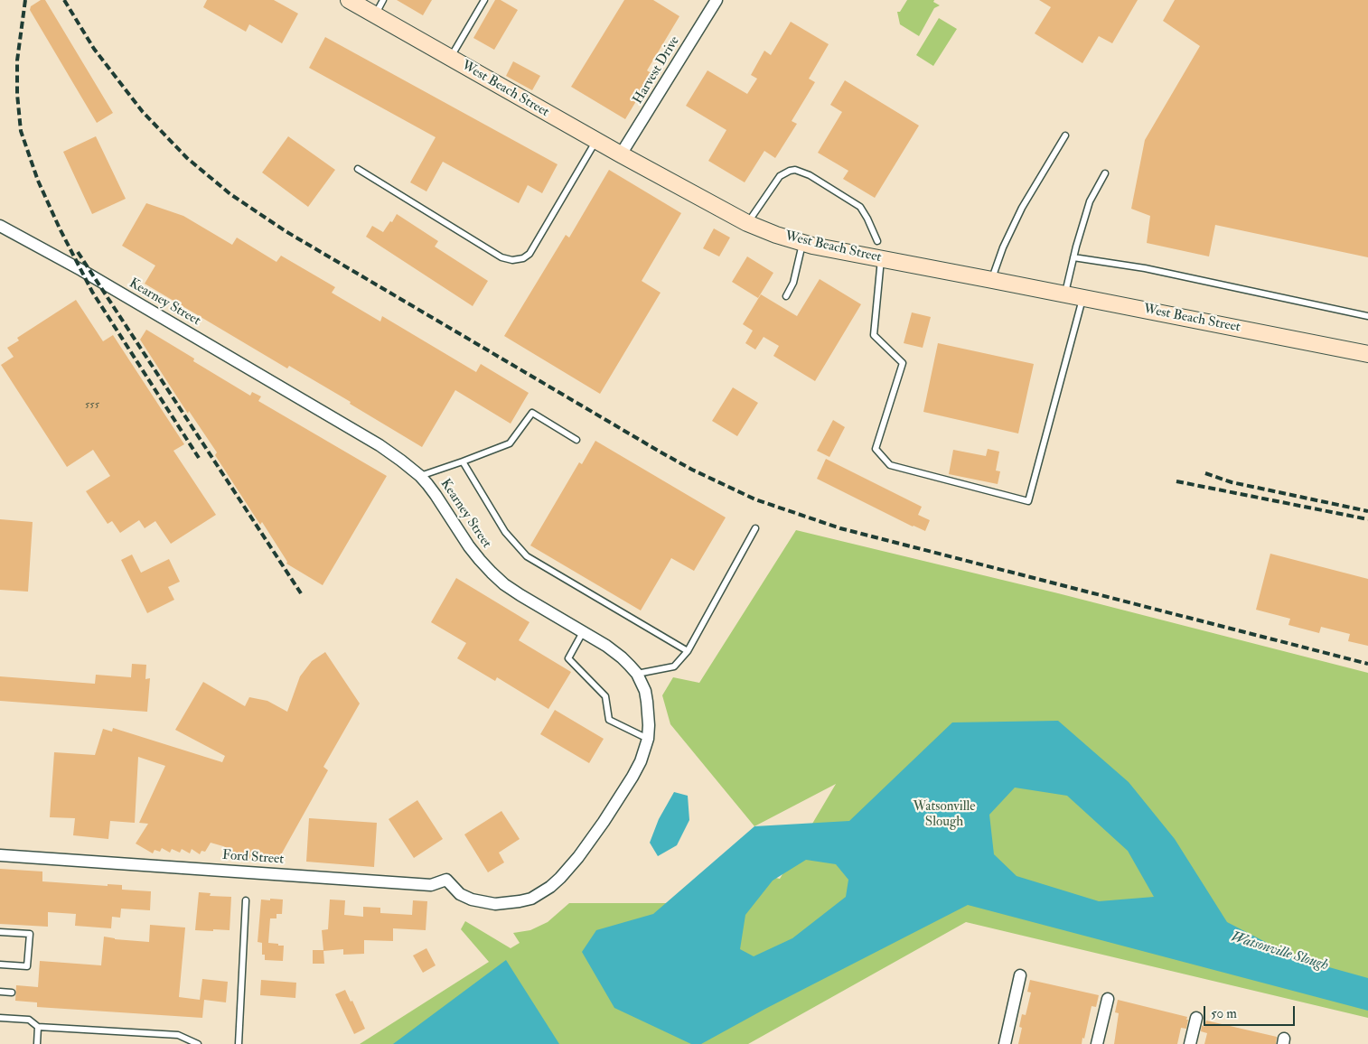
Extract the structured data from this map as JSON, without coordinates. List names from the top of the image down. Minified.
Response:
{"streets":{"main road":["West Beach Street"],"street":["Harvest Drive","Kearney Street","Ford Street"]},"crossings":[["Harvest Drive","West Beach Street"],["Kearney Street","Ford Street"]],"water":["Watsonville Slough"],"parks":["Watsonville Slough"],"house_numbers":["555"],"scale_bar":"50 m"}
